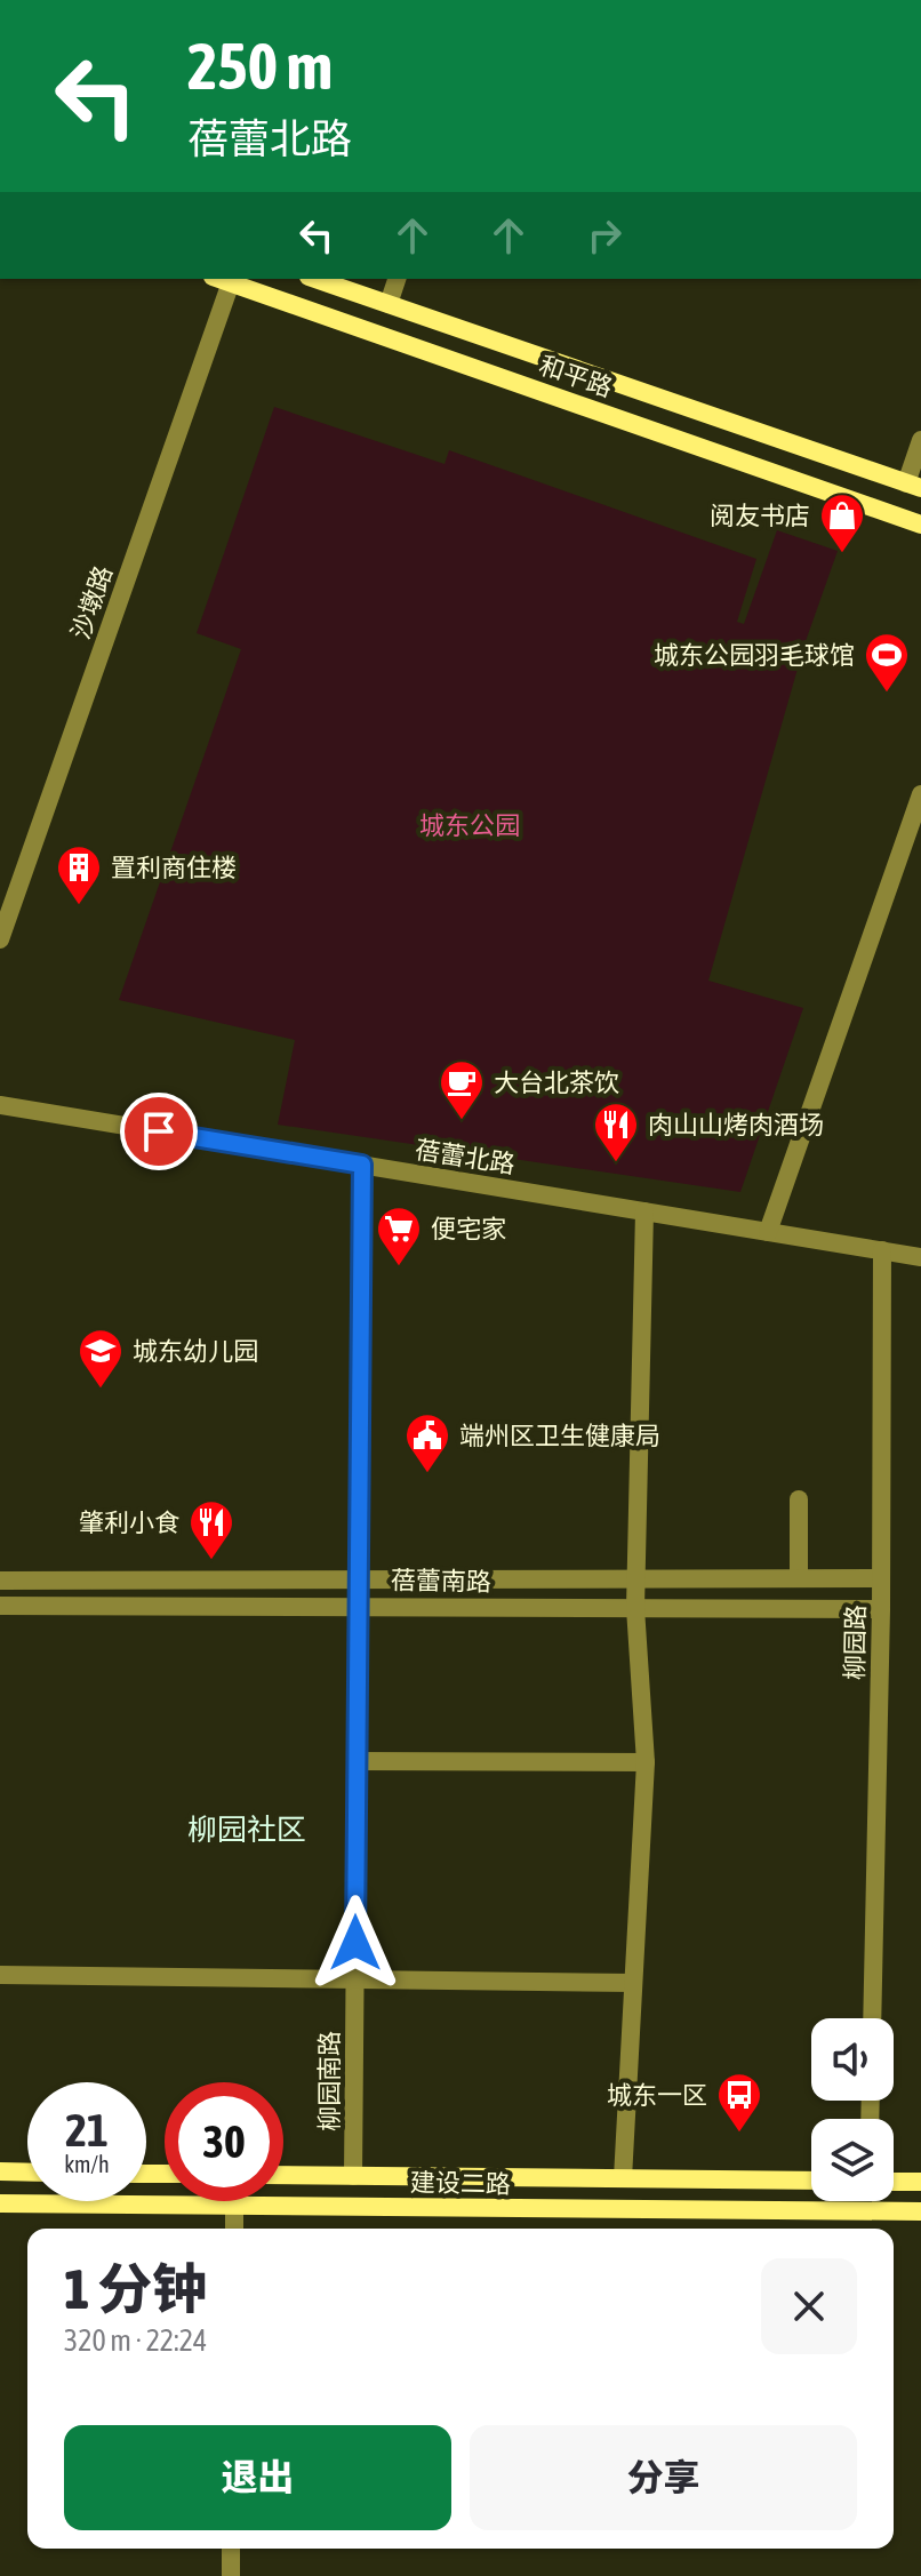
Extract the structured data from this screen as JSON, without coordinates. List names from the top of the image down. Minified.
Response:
{"streets":{"main road":["和平路","建设二路"],"street":["沙墩路","蓓蕾北路","蓓蕾南路","柳园路","柳园南路"]},"crossings":[["和平路","沙墩路"],["蓓蕾北路","柳园路"],["蓓蕾北路","柳园南路"],["蓓蕾南路","柳园路"],["蓓蕾南路","柳园南路"],["柳园南路","建设二路"]],"districts":["柳园社区"],"parks":["城东公园"],"places":{"shop":["阅友书店"],"sports":["城东公园羽毛球馆"],"building":["置利商住楼"],"cafe":["大台北茶饮"],"restaurant":["肉山山烤肉酒场","肇利小食"],"supermarket":["便宅家"],"school or university":["城东幼儿园"],"public building":["端州区卫生健康局"],"bus stop":["城东一区"]},"page":{"turn":["250 m","蓓蕾北路"],"speed":"21 km/h","limit":"30","heading":["1 分钟","320 m · 22:24"],"buttons":["退出","分享"]}}
